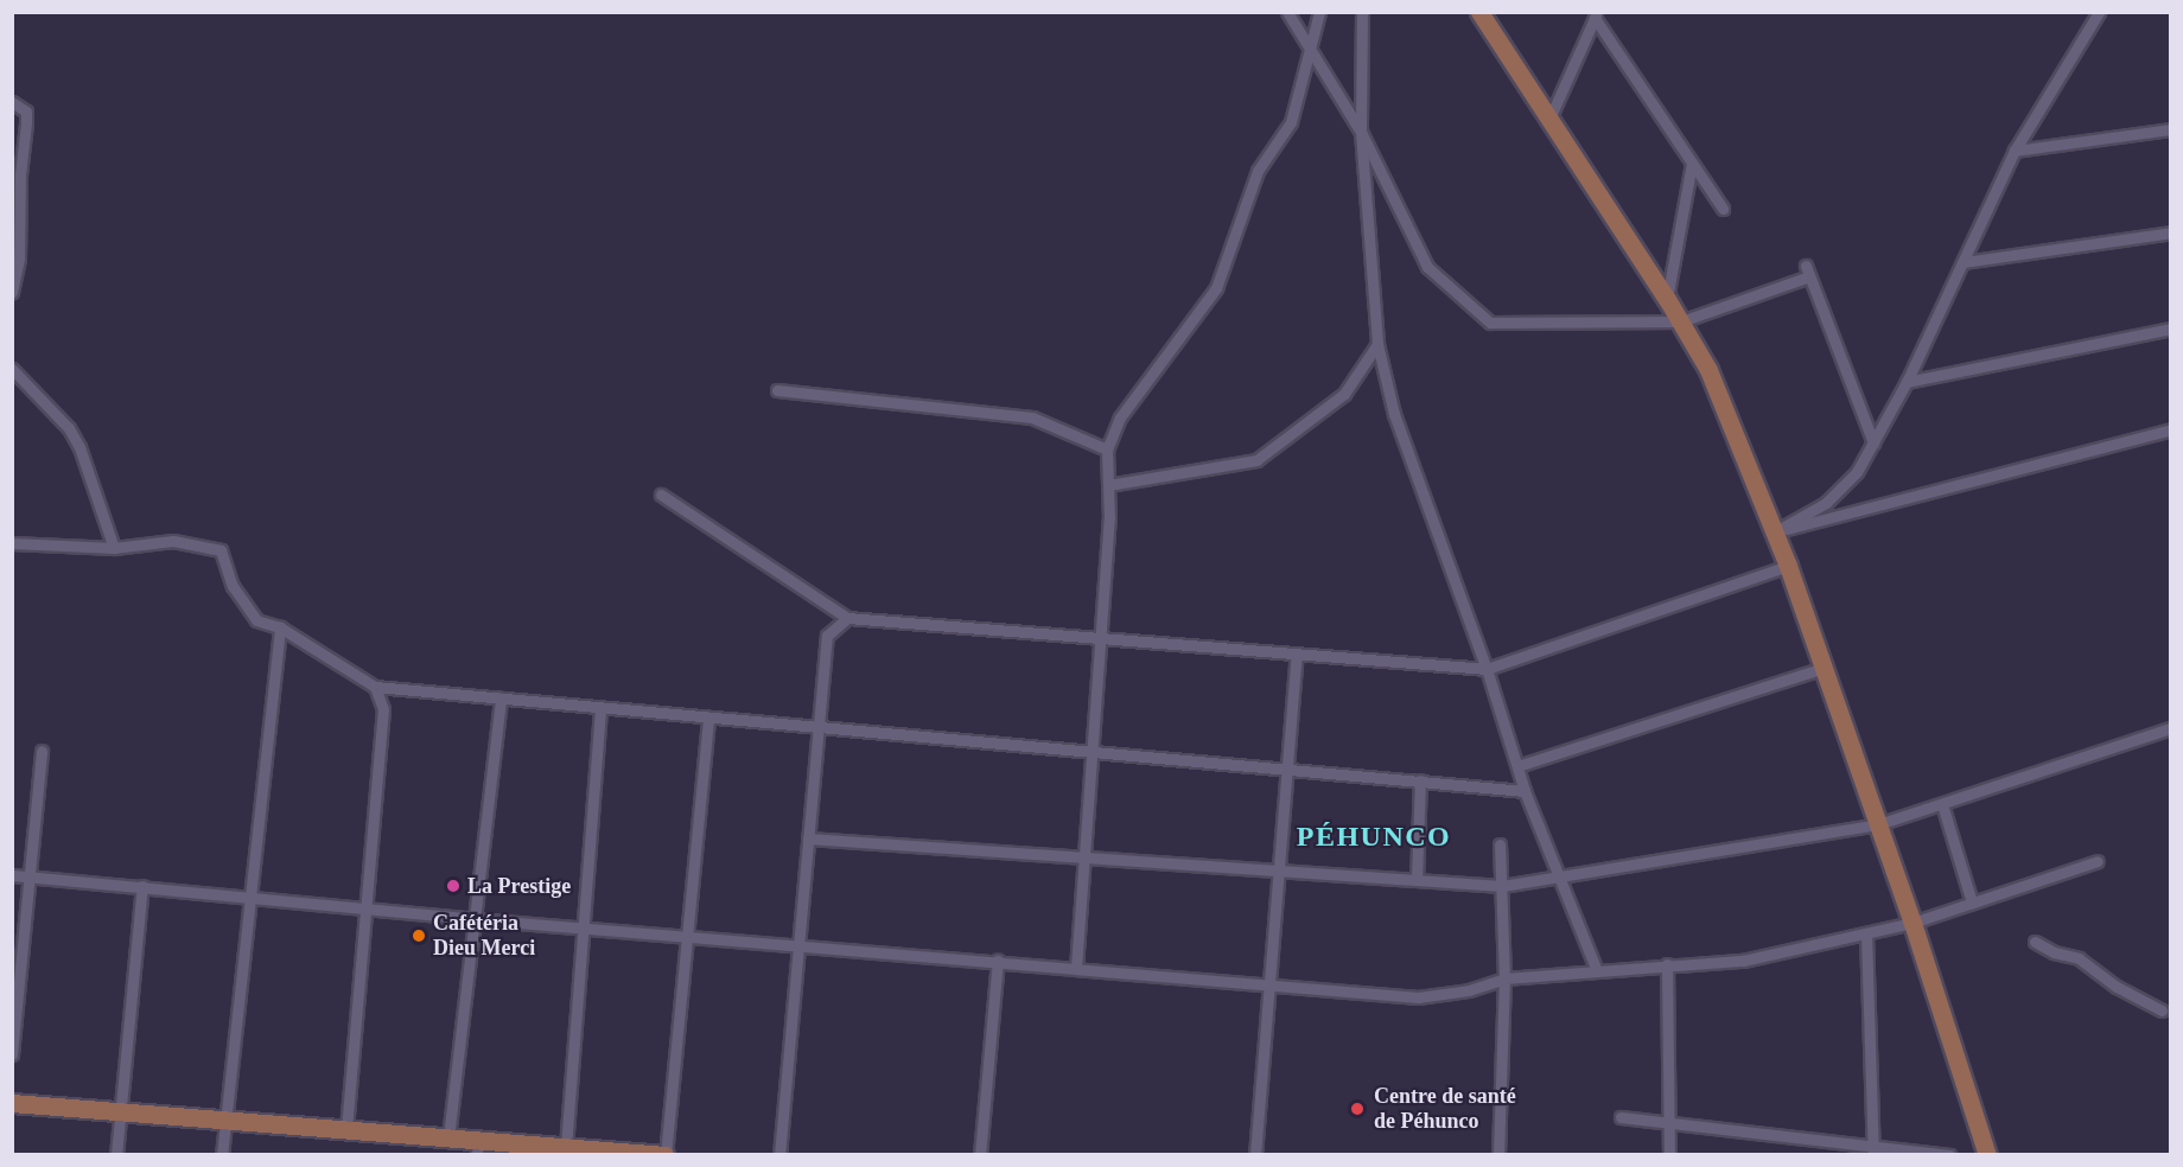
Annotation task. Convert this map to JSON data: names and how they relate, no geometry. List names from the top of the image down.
{
  "districts": ["PÉHUNCO"],
  "places": ["La Prestige", "Cafétéria Dieu Merci", "Centre de santé de Péhunco"]
}
